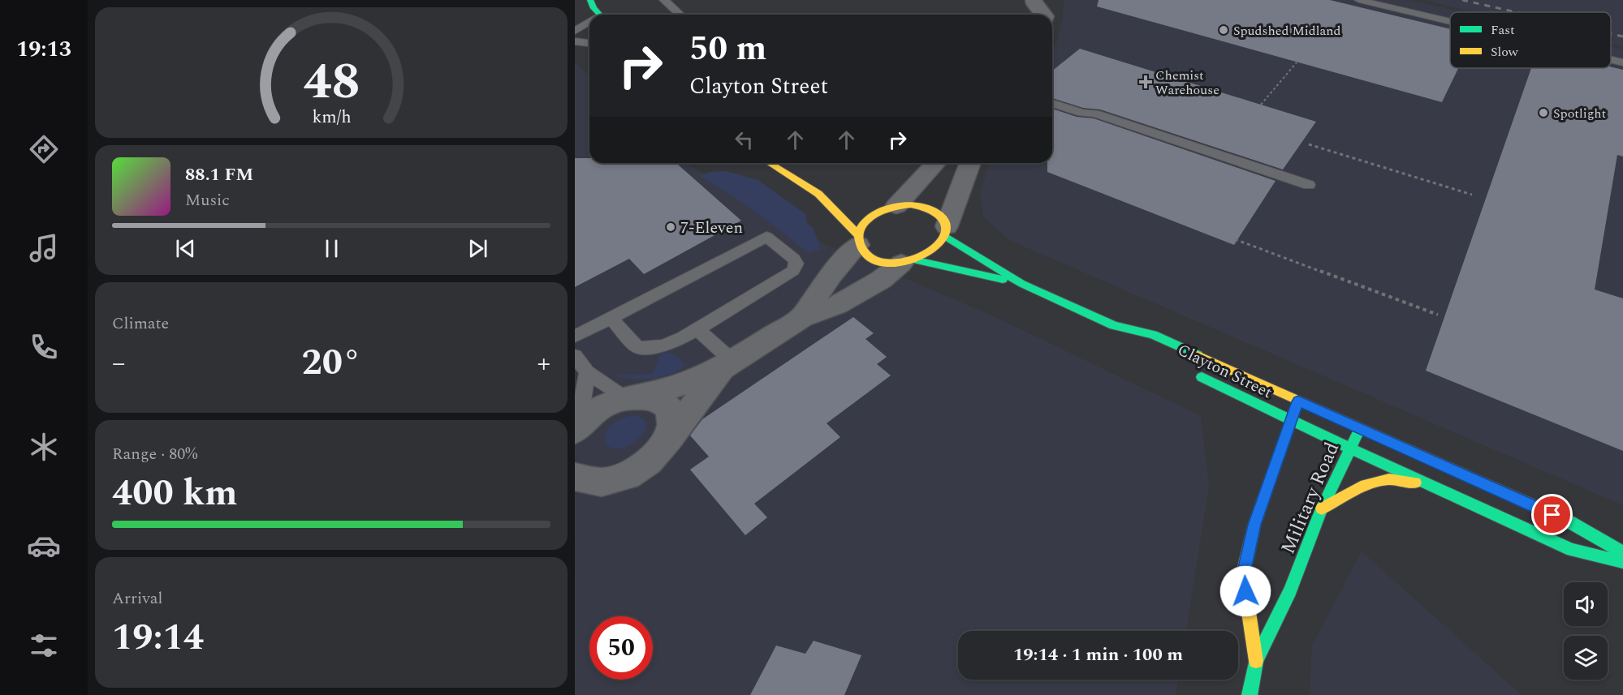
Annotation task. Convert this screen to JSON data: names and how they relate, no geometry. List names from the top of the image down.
{
  "streets": {
    "main road": ["Clayton Street", "Military Road"]
  },
  "crossings": [
    ["Clayton Street", "Military Road"]
  ],
  "places": {
    "other": ["Spudshed Midland", "Spotlight", "7-Eleven"],
    "health": ["Chemist Warehouse"]
  },
  "legend": ["Fast", "Slow"],
  "page": {
    "tabs": "19:13",
    "turn": ["50 m", "Clayton Street"],
    "song": ["88.1 FM", "Music"],
    "tile": [
      "Climate",
      ["Range · 80%", "400 km"],
      ["Arrival", "19:14"]
    ],
    "heat": ["−", "20°", "+"],
    "limit": "50",
    "trip": "19:14 · 1 min · 100 m",
    "gauge": ["48", "km/h"]
  }
}
